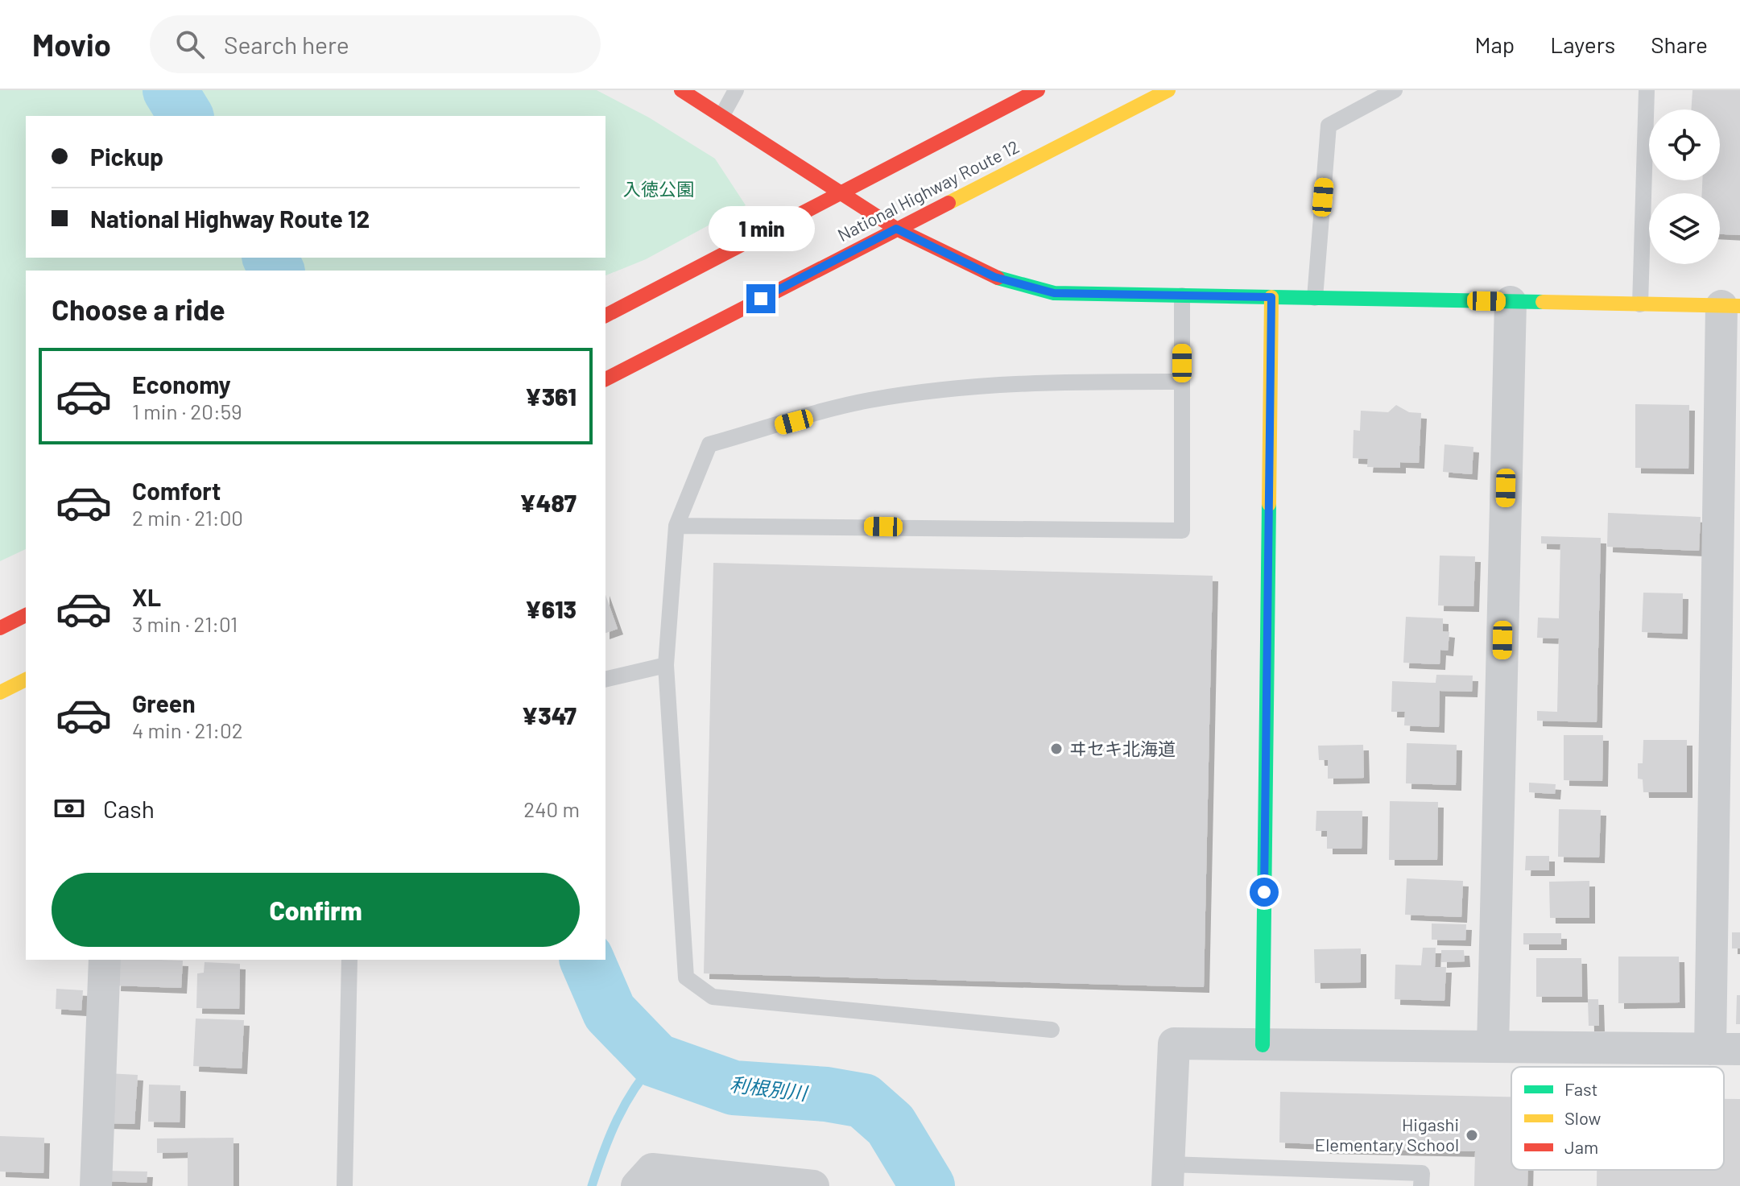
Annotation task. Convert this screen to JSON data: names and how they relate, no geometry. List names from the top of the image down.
{
  "streets": {
    "main road": ["National Highway Route 12"]
  },
  "water": ["利根別川"],
  "parks": ["入徳公園"],
  "places": ["ヰセキ北海道", "Higashi Elementary School"],
  "legend": ["Fast", "Slow", "Jam"],
  "page": {
    "header": "Movio",
    "search": "Search here",
    "nav": ["Map", "Layers", "Share"],
    "banner": ["Pickup", "National Highway Route 12"],
    "bubble": "1 min",
    "heading": "Choose a ride",
    "list": [
      {
        "name": "Economy",
        "note": "1 min · 20:59",
        "value": "¥361"
      },
      {
        "name": "Comfort",
        "note": "2 min · 21:00",
        "value": "¥487"
      },
      {
        "name": "XL",
        "note": "3 min · 21:01",
        "value": "¥613"
      },
      {
        "name": "Green",
        "note": "4 min · 21:02",
        "value": "¥347"
      }
    ],
    "pay": ["Cash", "240 m"],
    "buttons": "Confirm"
  }
}
